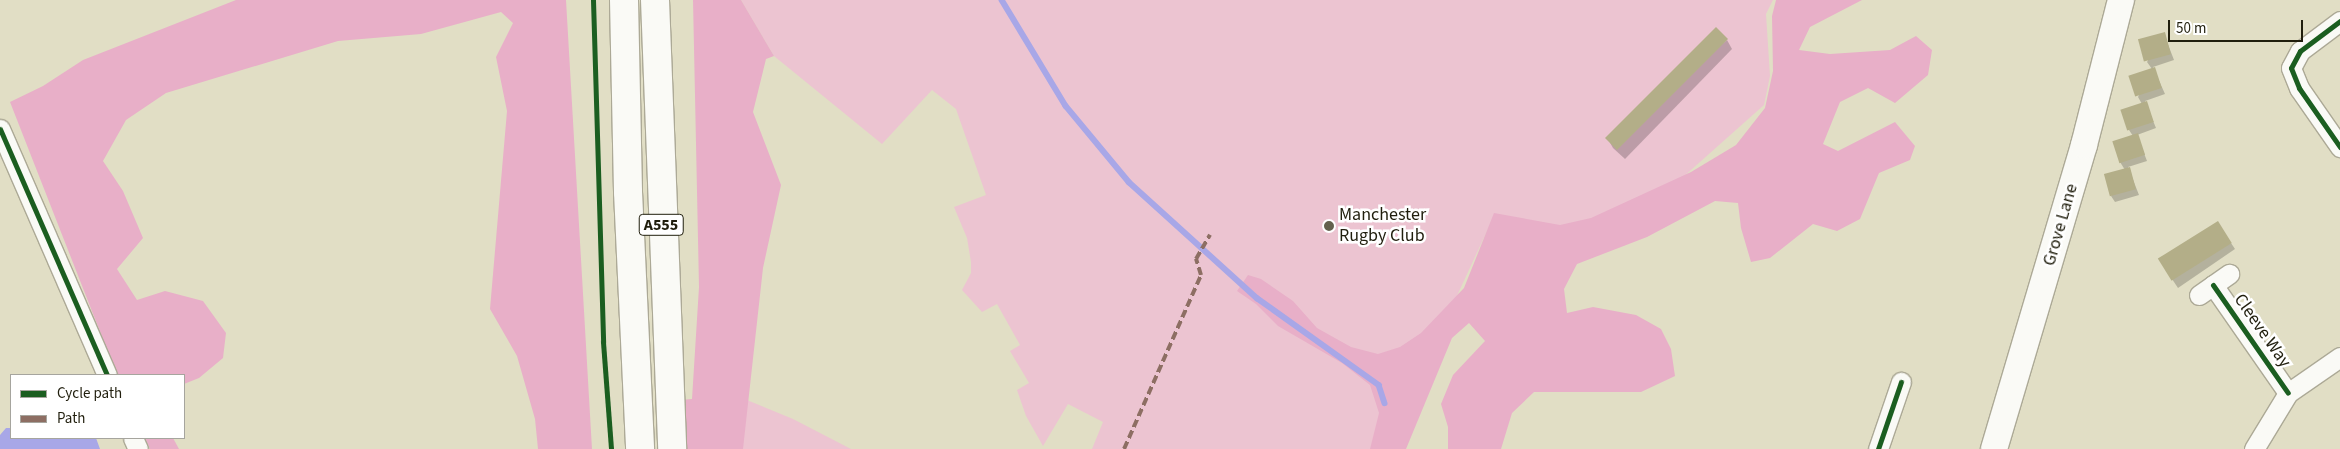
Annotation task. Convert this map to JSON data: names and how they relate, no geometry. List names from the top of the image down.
{
  "streets": {
    "highway": ["A555"],
    "main road": ["Grove Lane"],
    "street": ["Cleeve Way"]
  },
  "places": ["Manchester Rugby Club"],
  "legend": ["Cycle path", "Path"],
  "scale_bar": "50 m"
}
